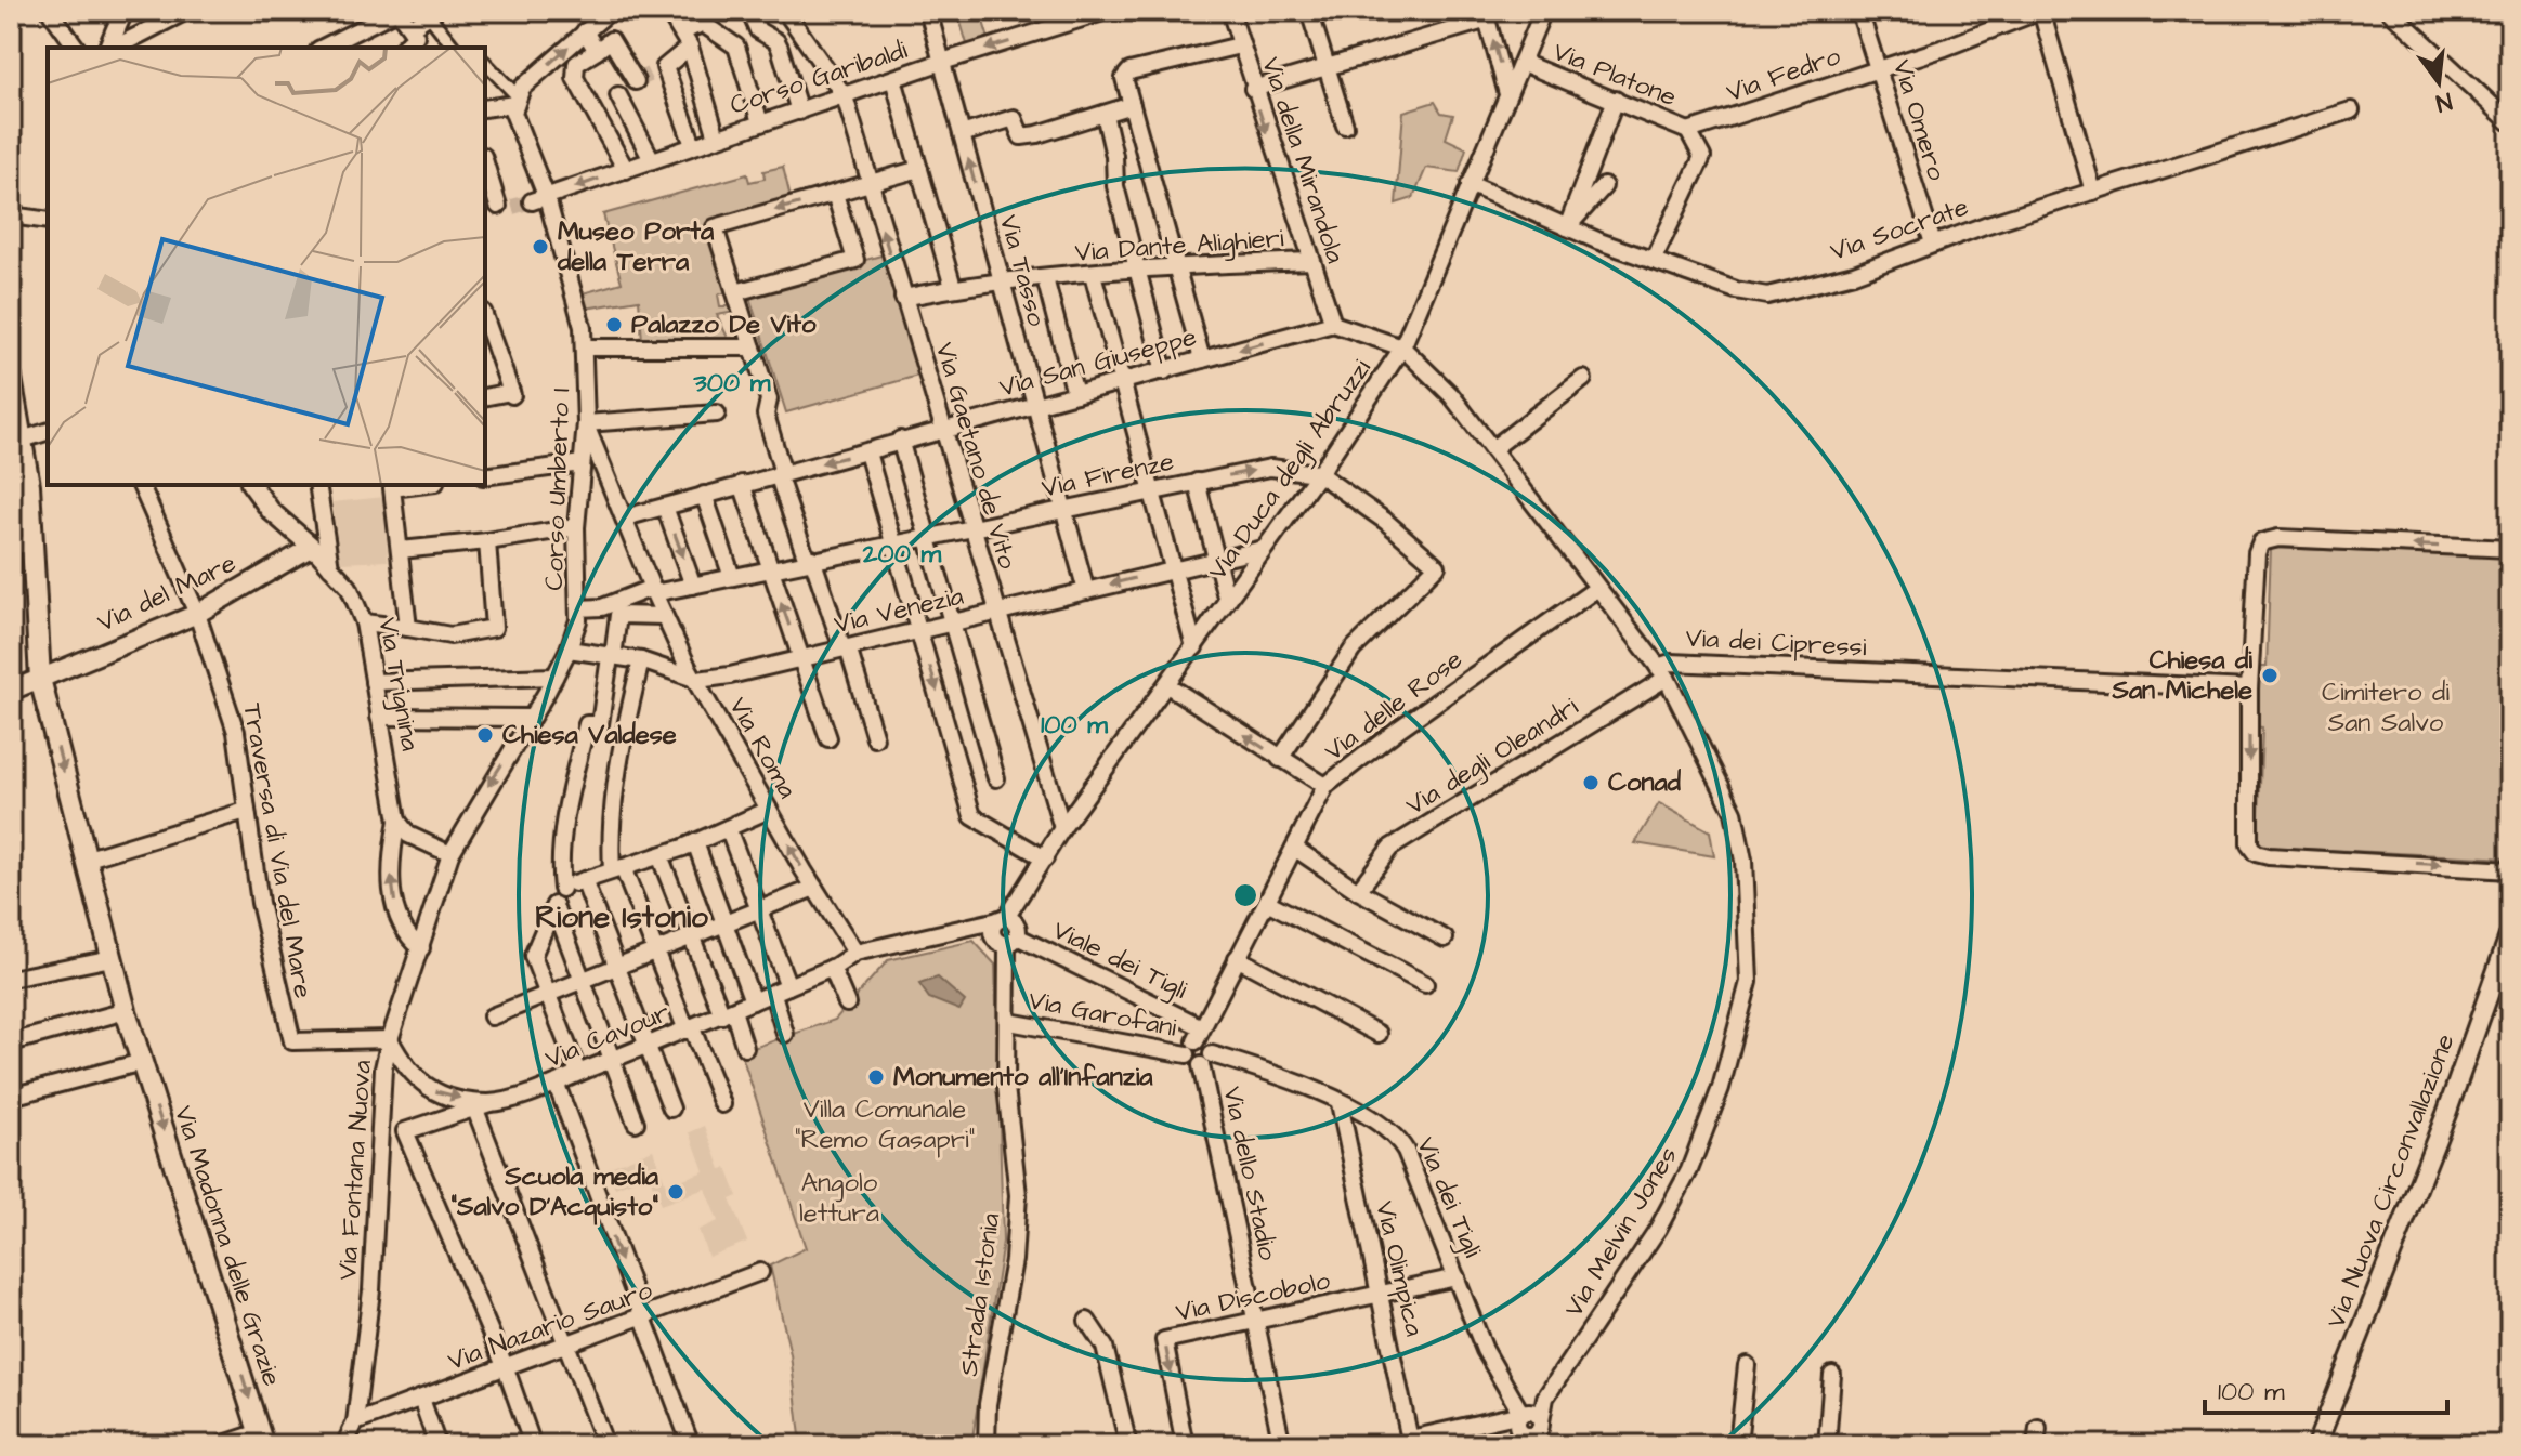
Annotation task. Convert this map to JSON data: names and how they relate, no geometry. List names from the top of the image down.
{
  "streets": {
    "main road": ["Via Madonna delle Grazie"],
    "street": [
      "Via Platone",
      "Via Fedro",
      "Corso Garibaldi",
      "Via Omero",
      "Via della Mirandola",
      "Via Socrate",
      "Via Dante Alighieri",
      "Via Tasso",
      "Via San Giuseppe",
      "Via Gaetano de Vito",
      "Via Duca degli Abruzzi",
      "Via Firenze",
      "Corso Umberto I",
      "Via del Mare",
      "Via Venezia",
      "Via dei Cipressi",
      "Via Trignina",
      "Via delle Rose",
      "Via Roma",
      "Via degli Oleandri",
      "Traversa di Via del Mare",
      "Viale dei Tigli",
      "Via Garofani",
      "Via Cavour",
      "Via Fontana Nuova",
      "Via dello Stadio",
      "Via Nuova Circonvallazione",
      "Via dei Tigli",
      "Via Melvin Jones",
      "Via Olimpica",
      "Strada Istonia",
      "Via Discobolo",
      "Via Nazario Sauro"
    ]
  },
  "crossings": [
    ["Via Platone", "Via Fedro"],
    ["Via Platone", "Via Duca degli Abruzzi"],
    ["Via Fedro", "Via Omero"],
    ["Corso Garibaldi", "Via Tasso"],
    ["Corso Garibaldi", "Via Gaetano de Vito"],
    ["Corso Garibaldi", "Corso Umberto I"],
    ["Via Omero", "Via Socrate"],
    ["Via della Mirandola", "Via Dante Alighieri"],
    ["Via della Mirandola", "Via San Giuseppe"],
    ["Via Socrate", "Via Duca degli Abruzzi"],
    ["Via Dante Alighieri", "Via Tasso"],
    ["Via Dante Alighieri", "Via Gaetano de Vito"],
    ["Via Tasso", "Via San Giuseppe"],
    ["Via Tasso", "Via Firenze"],
    ["Via Tasso", "Via Venezia"],
    ["Via San Giuseppe", "Via Gaetano de Vito"],
    ["Via San Giuseppe", "Via Roma"],
    ["Via Gaetano de Vito", "Via Duca degli Abruzzi"],
    ["Via Gaetano de Vito", "Via Firenze"],
    ["Via Gaetano de Vito", "Via Venezia"],
    ["Via Duca degli Abruzzi", "Via Firenze"],
    ["Via Duca degli Abruzzi", "Via Venezia"],
    ["Via Duca degli Abruzzi", "Via dei Cipressi"],
    ["Via Firenze", "Via Roma"],
    ["Corso Umberto I", "Via Roma"],
    ["Corso Umberto I", "Via Fontana Nuova"],
    ["Via del Mare", "Via Trignina"],
    ["Via del Mare", "Traversa di Via del Mare"],
    ["Via del Mare", "Via Madonna delle Grazie"],
    ["Via Venezia", "Via Roma"],
    ["Via dei Cipressi", "Via delle Rose"],
    ["Via dei Cipressi", "Via degli Oleandri"],
    ["Via dei Cipressi", "Via Melvin Jones"],
    ["Via Trignina", "Via Fontana Nuova"],
    ["Via delle Rose", "Viale dei Tigli"],
    ["Via delle Rose", "Via Garofani"],
    ["Via Roma", "Via Cavour"],
    ["Via degli Oleandri", "Via Melvin Jones"],
    ["Traversa di Via del Mare", "Via Cavour"],
    ["Traversa di Via del Mare", "Via Fontana Nuova"],
    ["Viale dei Tigli", "Via Garofani"],
    ["Viale dei Tigli", "Strada Istonia"],
    ["Via Garofani", "Strada Istonia"],
    ["Via Cavour", "Via Fontana Nuova"],
    ["Via Fontana Nuova", "Via Nazario Sauro"],
    ["Via dello Stadio", "Via dei Tigli"],
    ["Via dello Stadio", "Via Discobolo"],
    ["Via dei Tigli", "Via Olimpica"],
    ["Via dei Tigli", "Via Discobolo"],
    ["Via Olimpica", "Via Discobolo"]
  ],
  "one_way": ["Corso Garibaldi", "Via Madonna delle Grazie"],
  "districts": ["Rione Istonio"],
  "parks": ["Cimitero di San Salvo", "Villa Comunale \"Remo Gasapri\"", "Angolo lettura"],
  "places": [
    "Museo Porta della Terra",
    "Palazzo De Vito",
    "Chiesa di San Michele",
    "Chiesa Valdese",
    "Conad",
    "Monumento all'Infanzia",
    "Scuola media \"Salvo D'Acquisto\""
  ],
  "scale_bar": "100 m",
  "north": "bottom",
  "rings": ["300 m", "200 m", "100 m"]
}
